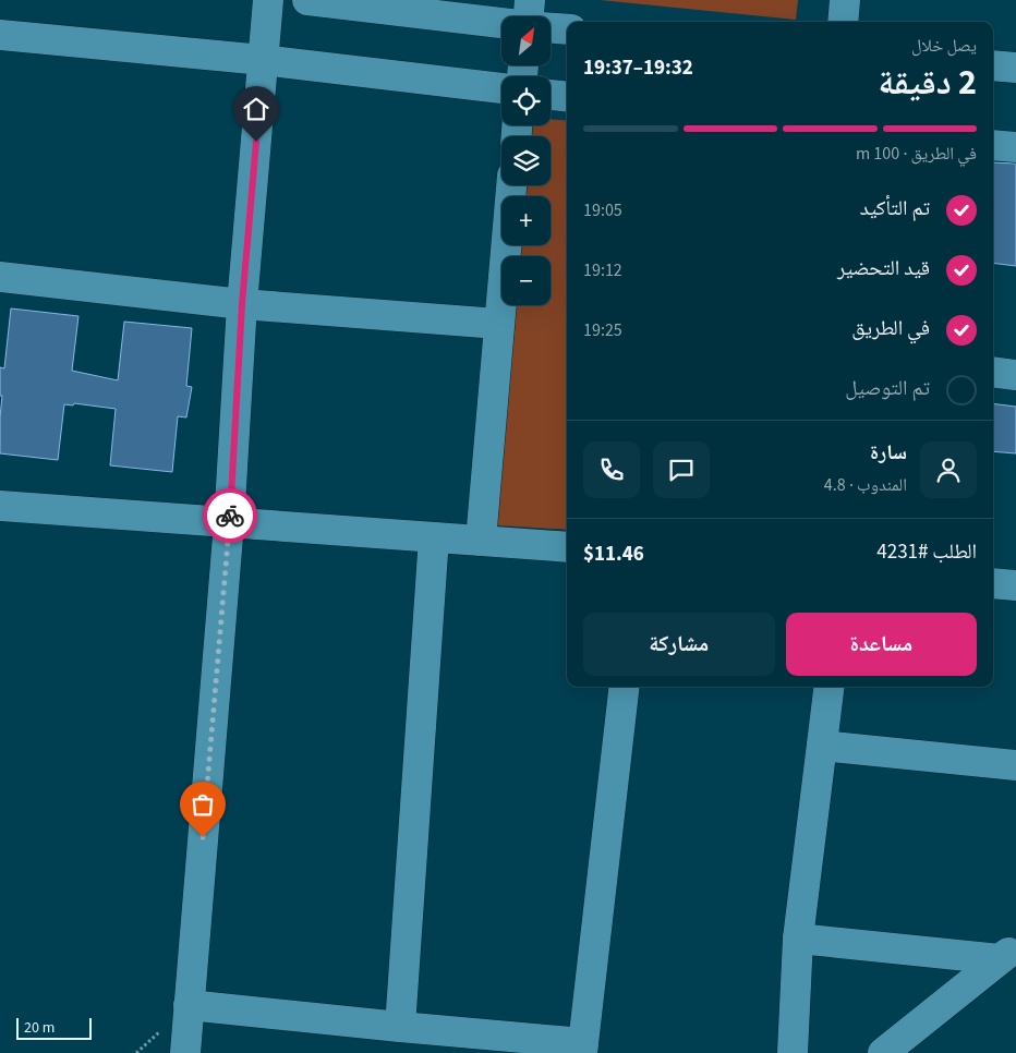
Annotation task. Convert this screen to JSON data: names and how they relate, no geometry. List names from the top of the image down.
{
  "scale_bar": "20 m",
  "north": "top right",
  "page": {
    "map_buttons": ["+", "−"],
    "heading": ["2 دقيقة", "يصل خلال", "19:32–19:37"],
    "panel": [
      "سارة",
      "المندوب · 4.8",
      "الطلب #4231",
      "$11.46"
    ],
    "bar": "في الطريق · 100 m",
    "list": [
      ["تم التأكيد", "19:05"],
      ["قيد التحضير", "19:12"],
      ["في الطريق", "19:25"],
      "تم التوصيل"
    ],
    "buttons": ["مساعدة", "مشاركة"],
    "scale": "20 m"
  }
}
